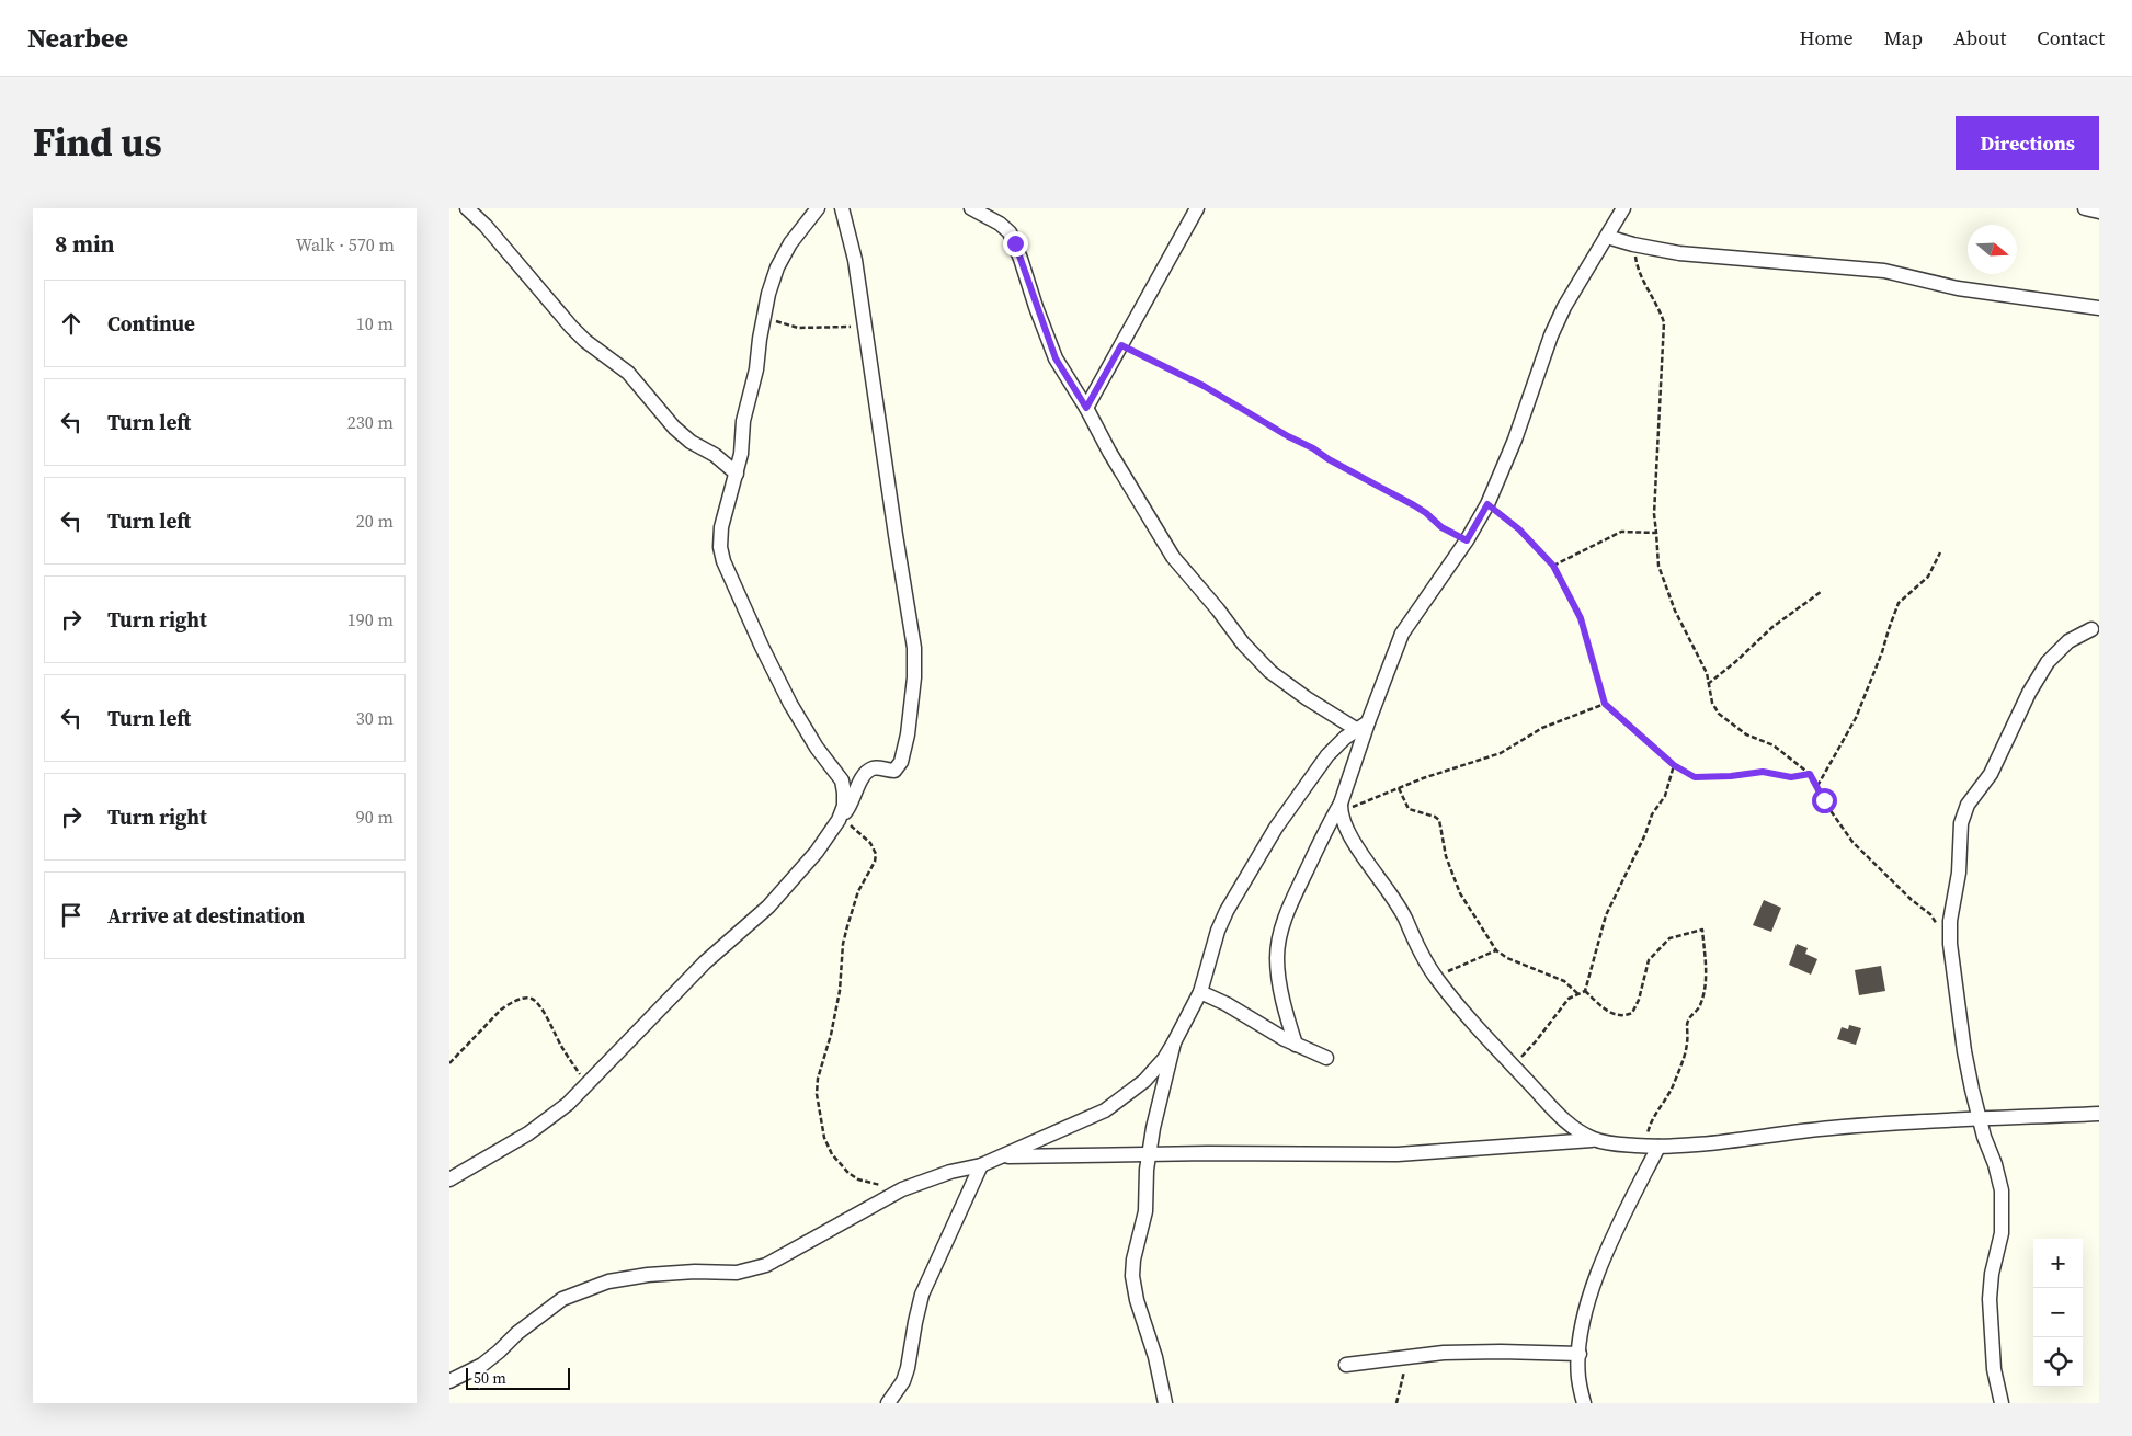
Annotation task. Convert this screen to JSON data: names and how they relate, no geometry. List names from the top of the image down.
{
  "scale_bar": "50 m",
  "north": "right",
  "page": {
    "header": "Nearbee",
    "nav": [
      "Home",
      "Map",
      "About",
      "Contact"
    ],
    "title": "Find us",
    "buttons": "Directions",
    "heading": ["8 min", "Walk · 570 m"],
    "list": [
      ["Continue", "10 m"],
      ["Turn left", "230 m"],
      ["Turn left", "20 m"],
      ["Turn right", "190 m"],
      ["Turn left", "30 m"],
      ["Turn right", "90 m"],
      "Arrive at destination"
    ],
    "map_buttons": ["+", "−"],
    "scale": "50 m"
  }
}
